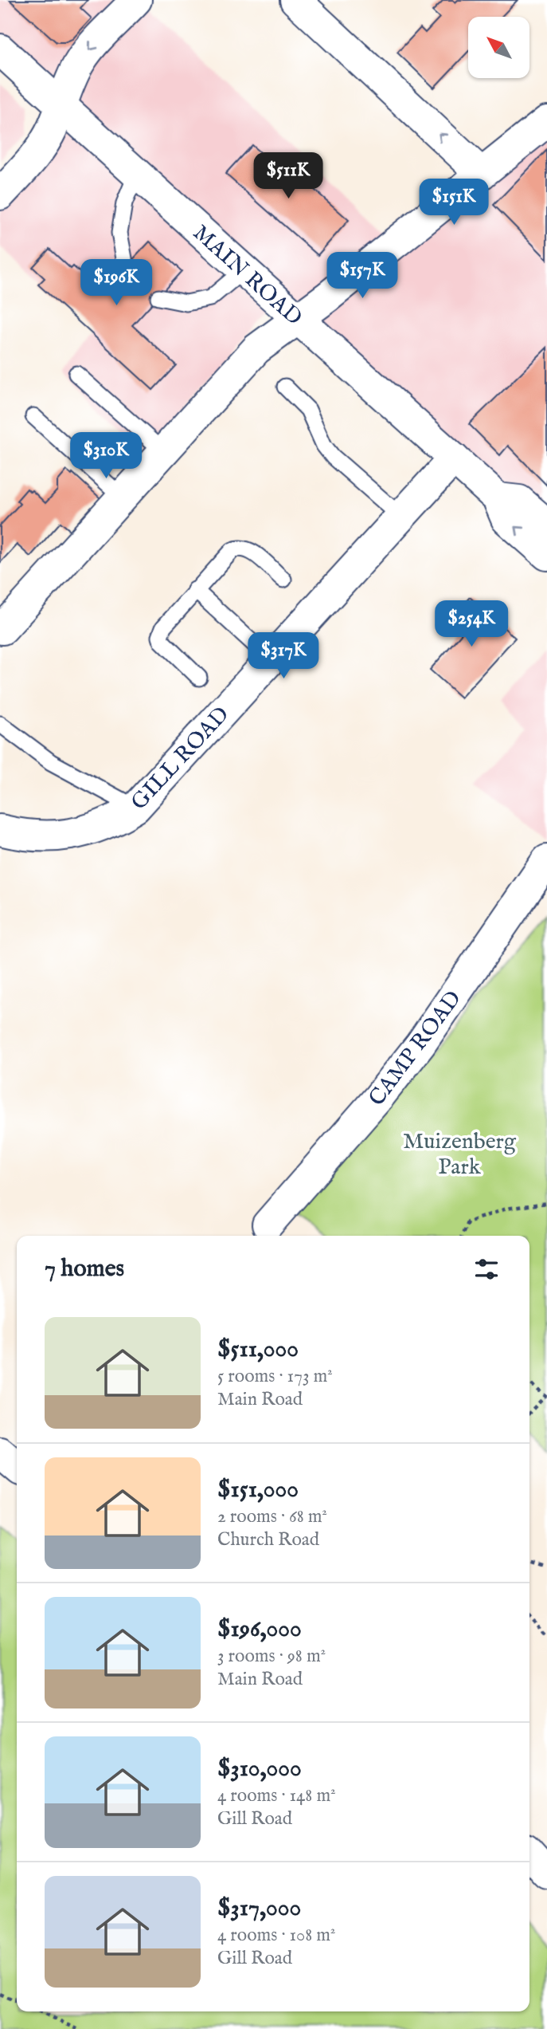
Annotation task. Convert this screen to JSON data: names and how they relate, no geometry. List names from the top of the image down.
{
  "streets": {
    "street": ["MAIN ROAD", "GILL ROAD", "CAMP ROAD"]
  },
  "crossings": [
    ["MAIN ROAD", "GILL ROAD"]
  ],
  "parks": ["Muizenberg Park"],
  "north": "top left",
  "page": {
    "price": [
      "$511K",
      "$151K",
      "$157K",
      "$196K",
      "$310K",
      "$254K",
      "$317K"
    ],
    "heading": "7 homes",
    "list": [
      {
        "name": "$511,000",
        "note": "5 rooms · 173 m² · Main Road"
      },
      {
        "name": "$151,000",
        "note": "2 rooms · 68 m² · Church Road"
      },
      {
        "name": "$196,000",
        "note": "3 rooms · 98 m² · Main Road"
      },
      {
        "name": "$310,000",
        "note": "4 rooms · 148 m² · Gill Road"
      },
      {
        "name": "$317,000",
        "note": "4 rooms · 108 m² · Gill Road"
      }
    ]
  }
}
